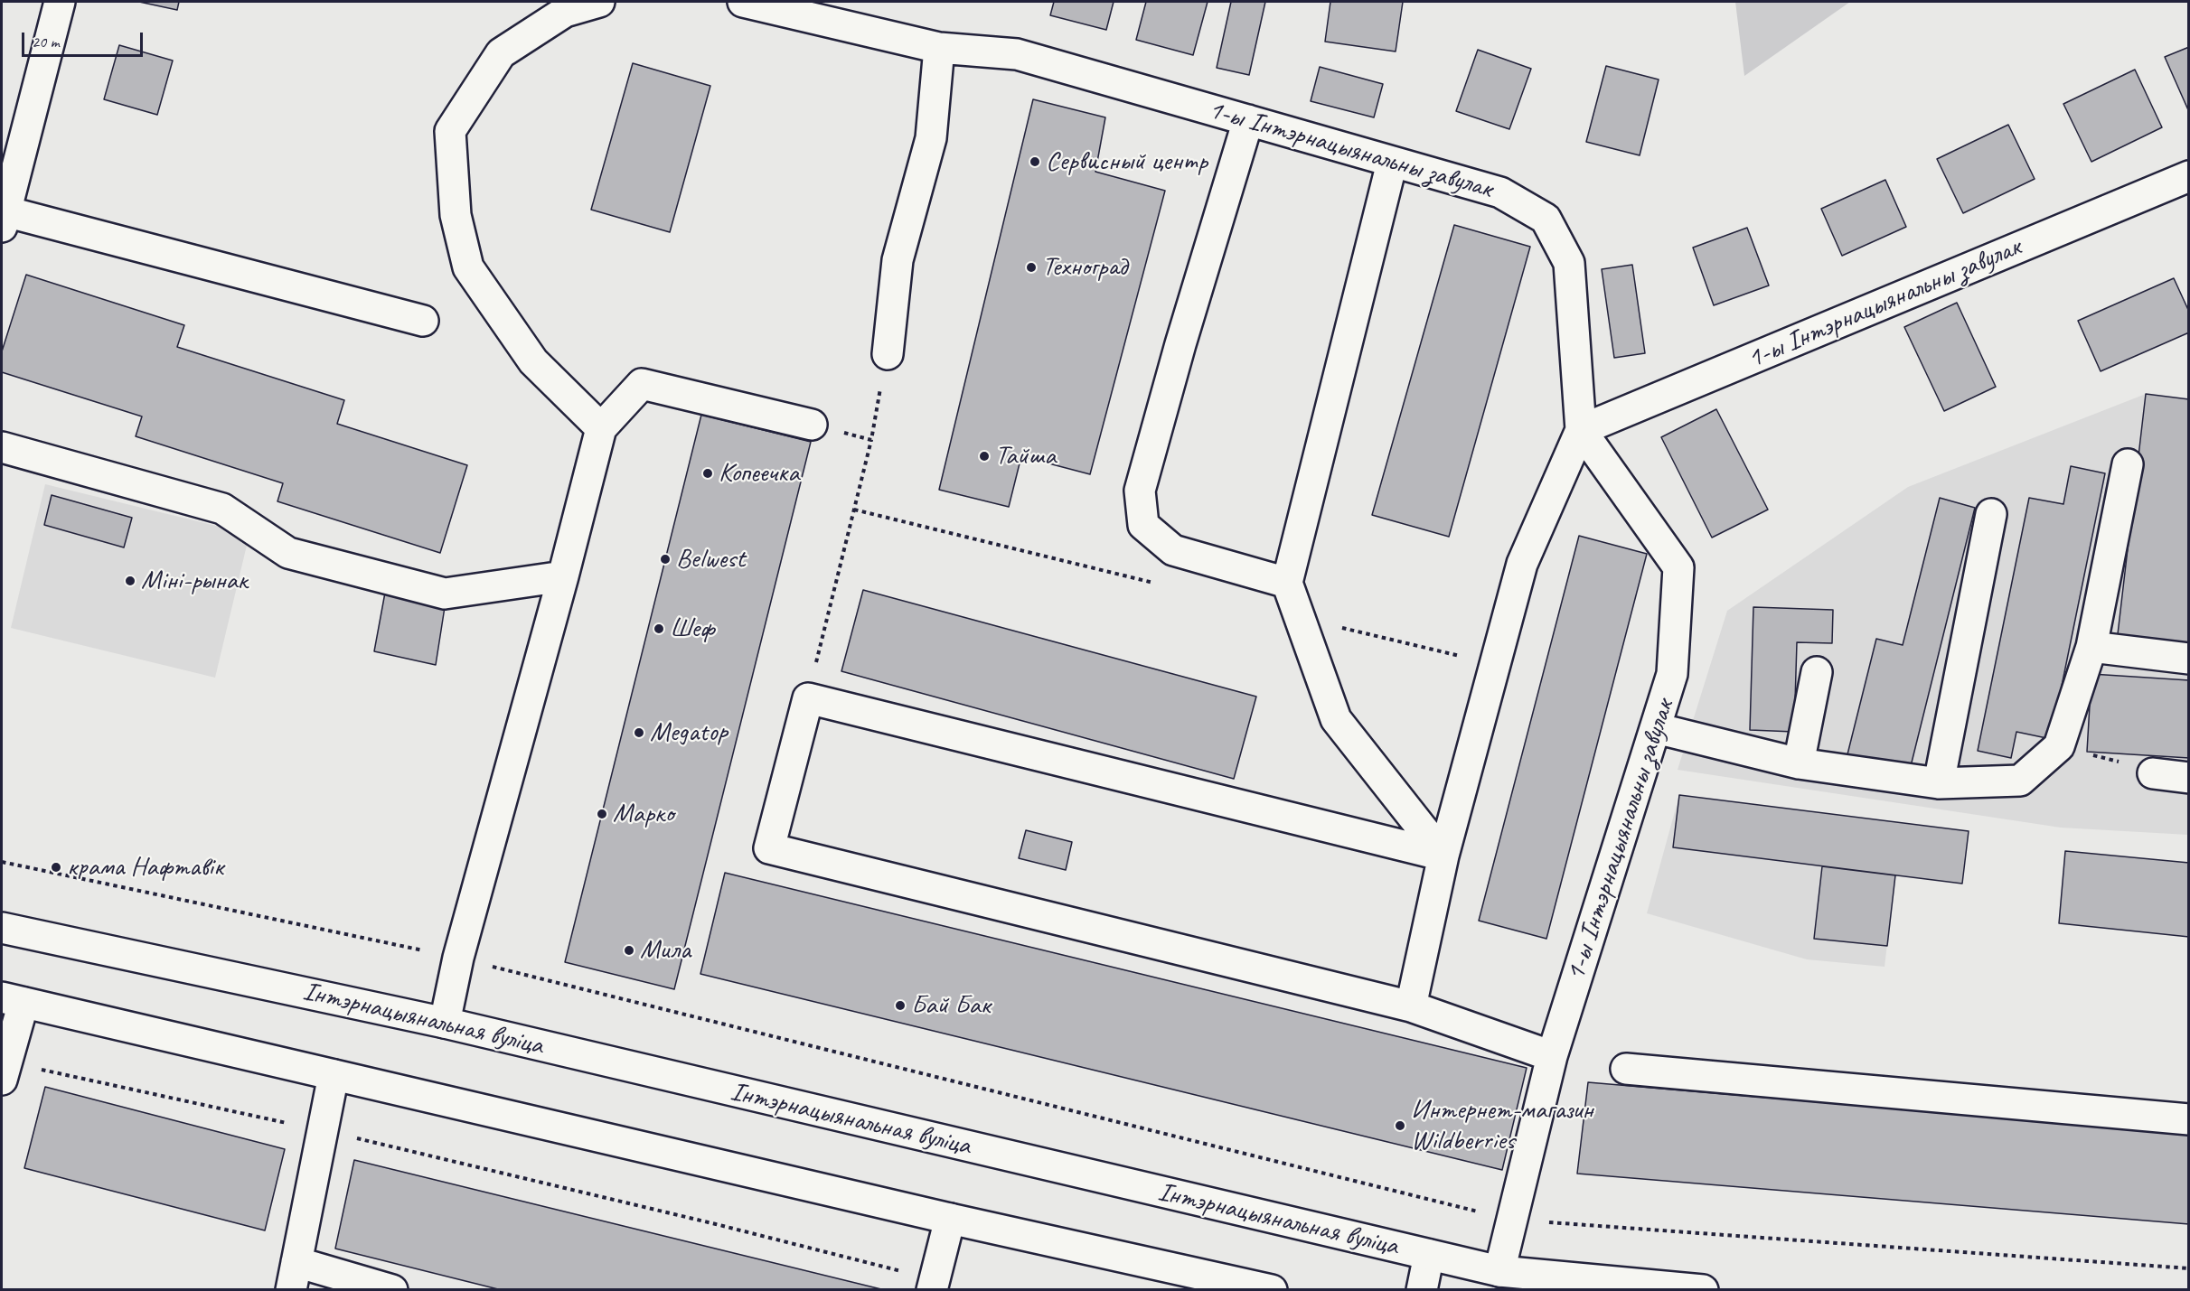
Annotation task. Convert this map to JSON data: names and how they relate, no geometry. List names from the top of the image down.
{
  "streets": {
    "main road": ["1-ы Інтэрнацыянальны завулак", "Інтэрнацыянальная вуліца"]
  },
  "crossings": [
    ["1-ы Інтэрнацыянальны завулак", "Інтэрнацыянальная вуліца"]
  ],
  "places": [
    "Сервисный центр",
    "Техноград",
    "Тайша",
    "Копеечка",
    "Belwest",
    "Міні-рынак",
    "Шеф",
    "Megatop",
    "Марко",
    "крама Нафтавік",
    "Мила",
    "Бай Бак",
    "Интернет-магазин Wildberries"
  ],
  "scale_bar": "20 m"
}
